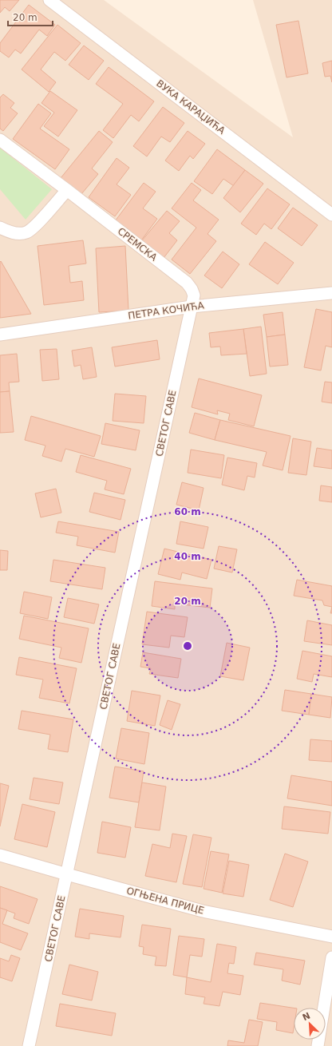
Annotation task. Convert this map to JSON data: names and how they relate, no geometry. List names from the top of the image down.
{
  "streets": {
    "street": [
      "ВУКА КАРАЏИЋА",
      "СРЕМСКА",
      "ПЕТРА КОЧИЋА",
      "СВЕТОГ САВЕ",
      "ОГЊЕНА ПРИЦЕ"
    ]
  },
  "crossings": [
    ["СРЕМСКА", "ПЕТРА КОЧИЋА"],
    ["СРЕМСКА", "СВЕТОГ САВЕ"],
    ["ПЕТРА КОЧИЋА", "СВЕТОГ САВЕ"],
    ["СВЕТОГ САВЕ", "ОГЊЕНА ПРИЦЕ"]
  ],
  "scale_bar": "20 m",
  "north": "top left",
  "rings": ["60 m", "40 m", "20 m"]
}
